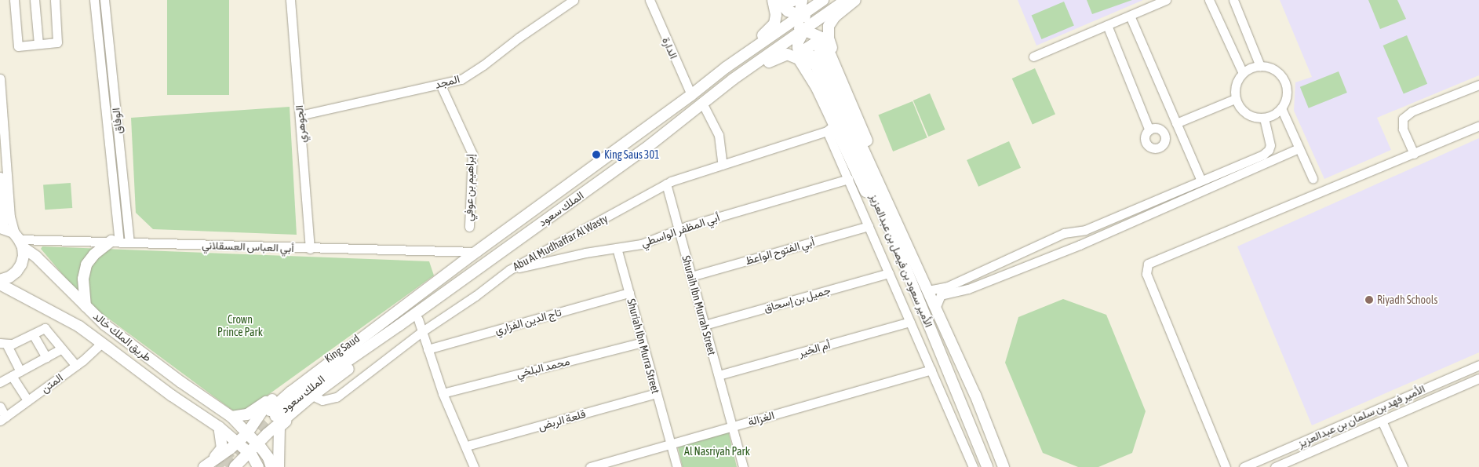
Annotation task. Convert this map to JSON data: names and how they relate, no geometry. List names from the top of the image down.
{
  "streets": {
    "main road": [
      "الملك سعود",
      "الأمير سعود بن فيصل بن عبدالعزيز",
      "طريق الملك خالد",
      "King Saud"
    ],
    "street": [
      "الدارة",
      "المجد",
      "الوفاق",
      "الجوهري",
      "إبراهيم بن عوفي",
      "أبي المظفر الواسطي",
      "Abu Al Mudhaffar Al Wasty",
      "أبي العباس العسقلاني",
      "أبي الفتوح الواعظ",
      "جميل بن إسحاق",
      "Shuraih Ibn Murrah Street",
      "تاج الدين الفزاري",
      "Shuriah Ibn Murra Street",
      "أم الخير",
      "محمد البلخي",
      "المتن",
      "الأمير فهد بن سلمان بن عبدالعزيز",
      "الغزالة",
      "قلعة الربض"
    ]
  },
  "crossings": [
    ["الدارة", "الملك سعود"],
    ["المجد", "الجوهري"],
    ["المجد", "إبراهيم بن عوفي"],
    ["الوفاق", "أبي العباس العسقلاني"],
    ["الجوهري", "أبي العباس العسقلاني"],
    ["الملك سعود", "أبي العباس العسقلاني"],
    ["الملك سعود", "King Saud"],
    ["أبي المظفر الواسطي", "Abu Al Mudhaffar Al Wasty"],
    ["أبي المظفر الواسطي", "Shuraih Ibn Murrah Street"],
    ["أبي المظفر الواسطي", "Shuriah Ibn Murra Street"],
    ["Abu Al Mudhaffar Al Wasty", "Shuraih Ibn Murrah Street"],
    ["Abu Al Mudhaffar Al Wasty", "King Saud"],
    ["أبي العباس العسقلاني", "طريق الملك خالد"],
    ["أبي الفتوح الواعظ", "Shuraih Ibn Murrah Street"],
    ["جميل بن إسحاق", "Shuraih Ibn Murrah Street"],
    ["Shuraih Ibn Murrah Street", "أم الخير"],
    ["Shuraih Ibn Murrah Street", "الغزالة"],
    ["تاج الدين الفزاري", "Shuriah Ibn Murra Street"],
    ["طريق الملك خالد", "المتن"],
    ["Shuriah Ibn Murra Street", "محمد البلخي"],
    ["Shuriah Ibn Murra Street", "الغزالة"],
    ["Shuriah Ibn Murra Street", "قلعة الربض"]
  ],
  "parks": ["Crown Prince Park", "Al Nasriyah Park"],
  "places": ["King Saus 301", "Riyadh Schools"]
}
